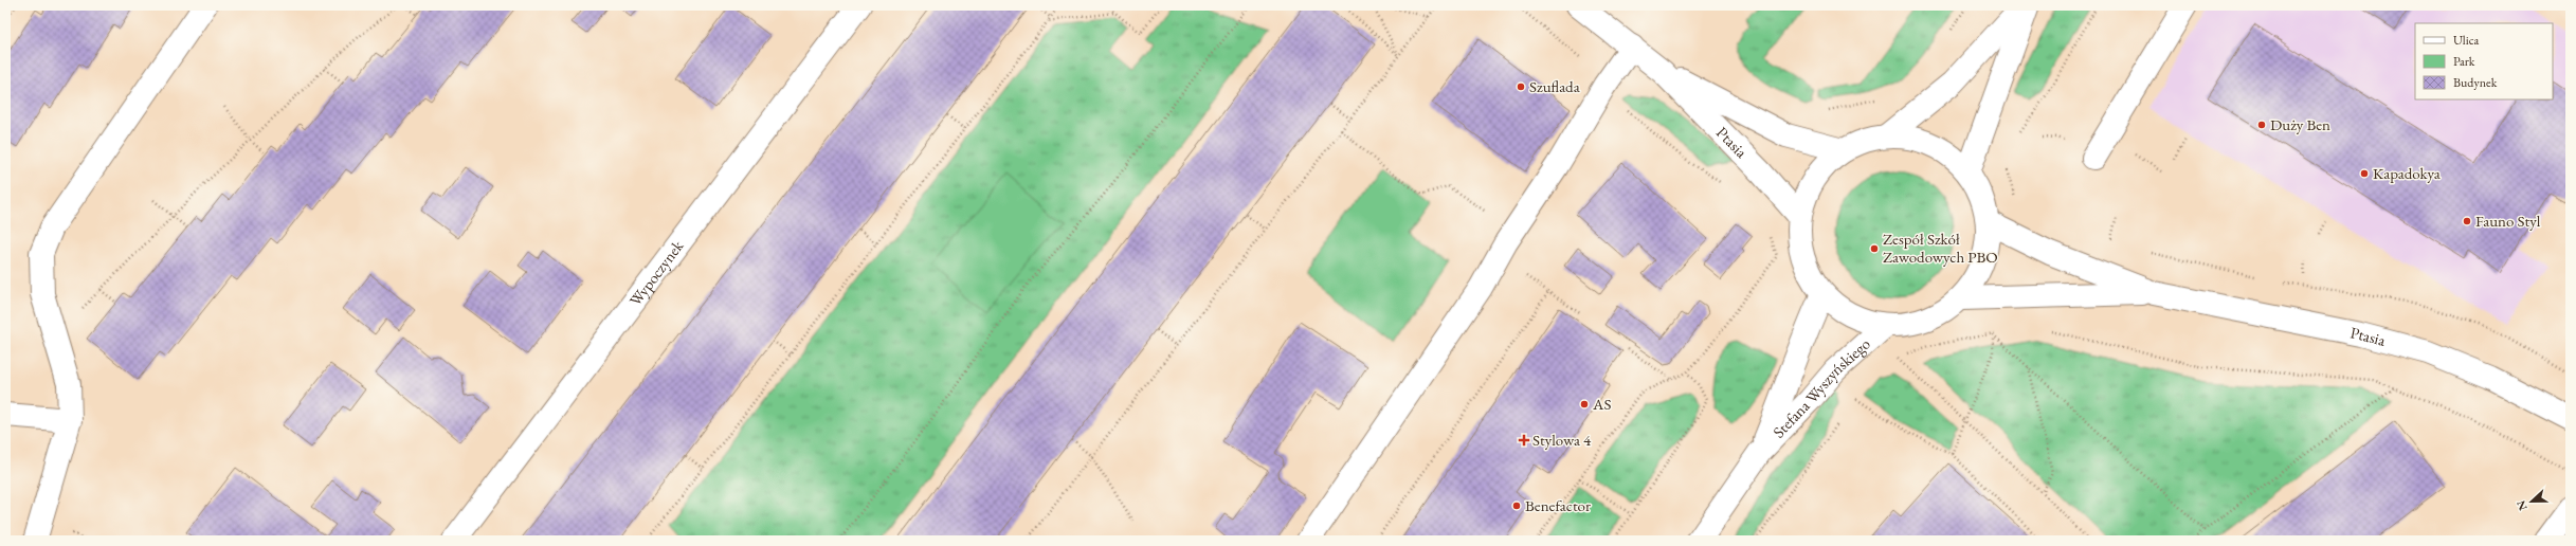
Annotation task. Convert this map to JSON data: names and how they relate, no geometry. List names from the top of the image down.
{
  "streets": {
    "street": ["Ptasia", "Wypoczynek", "Stefana Wyszyńskiego"]
  },
  "places": {
    "other": [
      "Szuflada",
      "Duży Ben",
      "Kapadokya",
      "Fauno Styl",
      "Zespół Szkół Zawodowych PBO",
      "AS",
      "Benefactor"
    ],
    "health": ["Stylowa 4"]
  },
  "legend": ["Ulica", "Park", "Budynek"],
  "north": "left"
}
